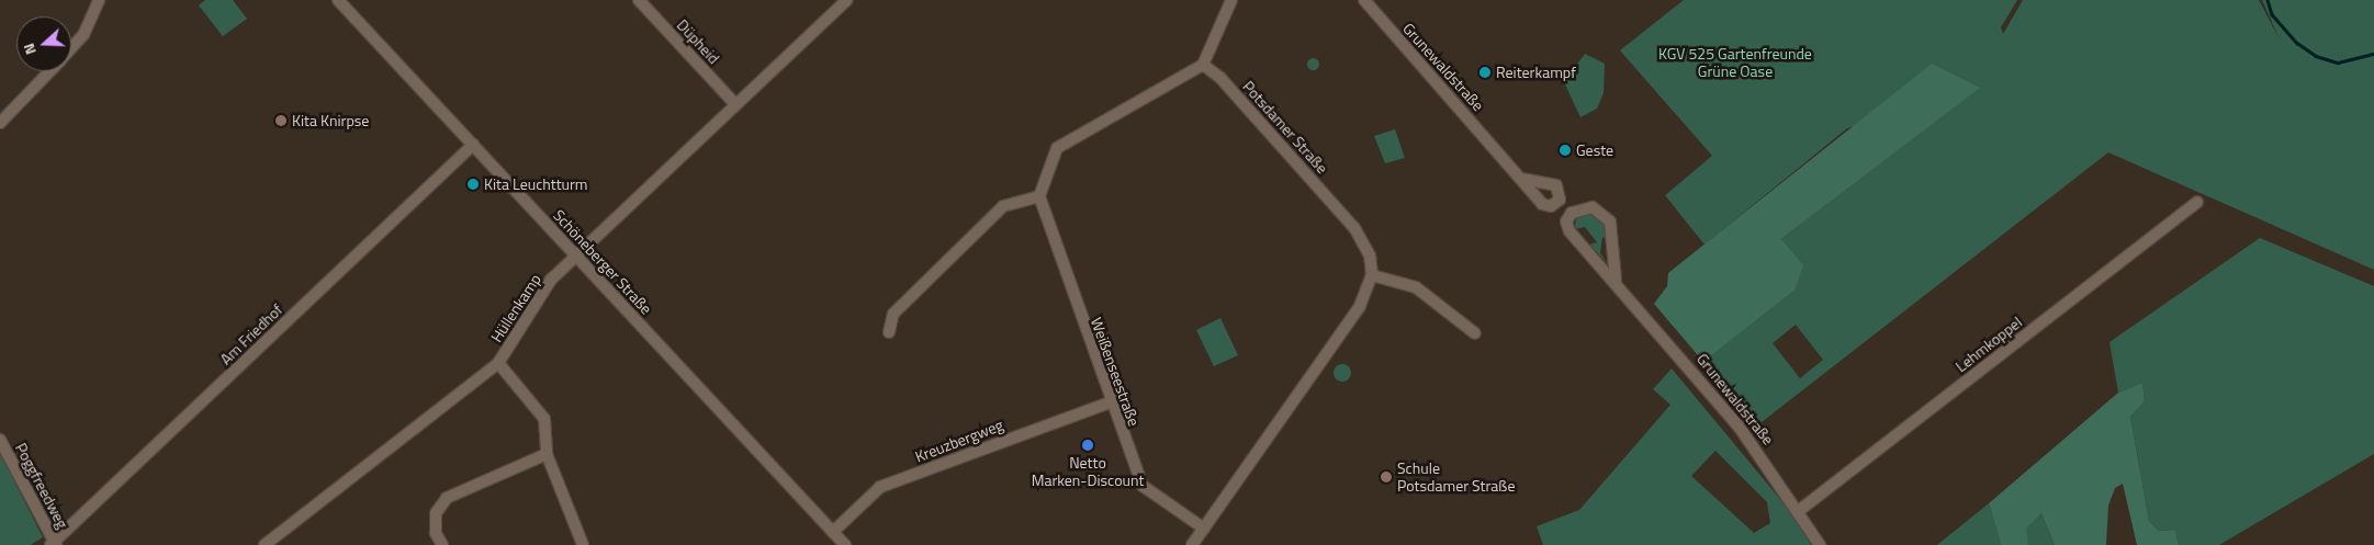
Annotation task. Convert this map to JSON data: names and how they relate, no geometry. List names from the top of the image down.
{
  "streets": {
    "street": [
      "Düpheid",
      "Grunewaldstraße",
      "Potsdamer Straße",
      "Schöneberger Straße",
      "Hüllenkamp",
      "Am Friedhof",
      "Lehmkoppel",
      "Weißenseestraße",
      "Kreuzbergweg",
      "Poggfreedweg"
    ]
  },
  "crossings": [
    ["Düpheid", "Hüllenkamp"],
    ["Grunewaldstraße", "Lehmkoppel"],
    ["Schöneberger Straße", "Hüllenkamp"],
    ["Schöneberger Straße", "Am Friedhof"],
    ["Schöneberger Straße", "Kreuzbergweg"],
    ["Am Friedhof", "Poggfreedweg"],
    ["Weißenseestraße", "Kreuzbergweg"]
  ],
  "parks": ["KGV 525 Gartenfreunde Grüne Oase"],
  "places": [
    "Reiterkampf",
    "Kita Knirpse",
    "Geste",
    "Kita Leuchtturm",
    "Netto Marken-Discount",
    "Schule Potsdamer Straße"
  ],
  "north": "left"
}
